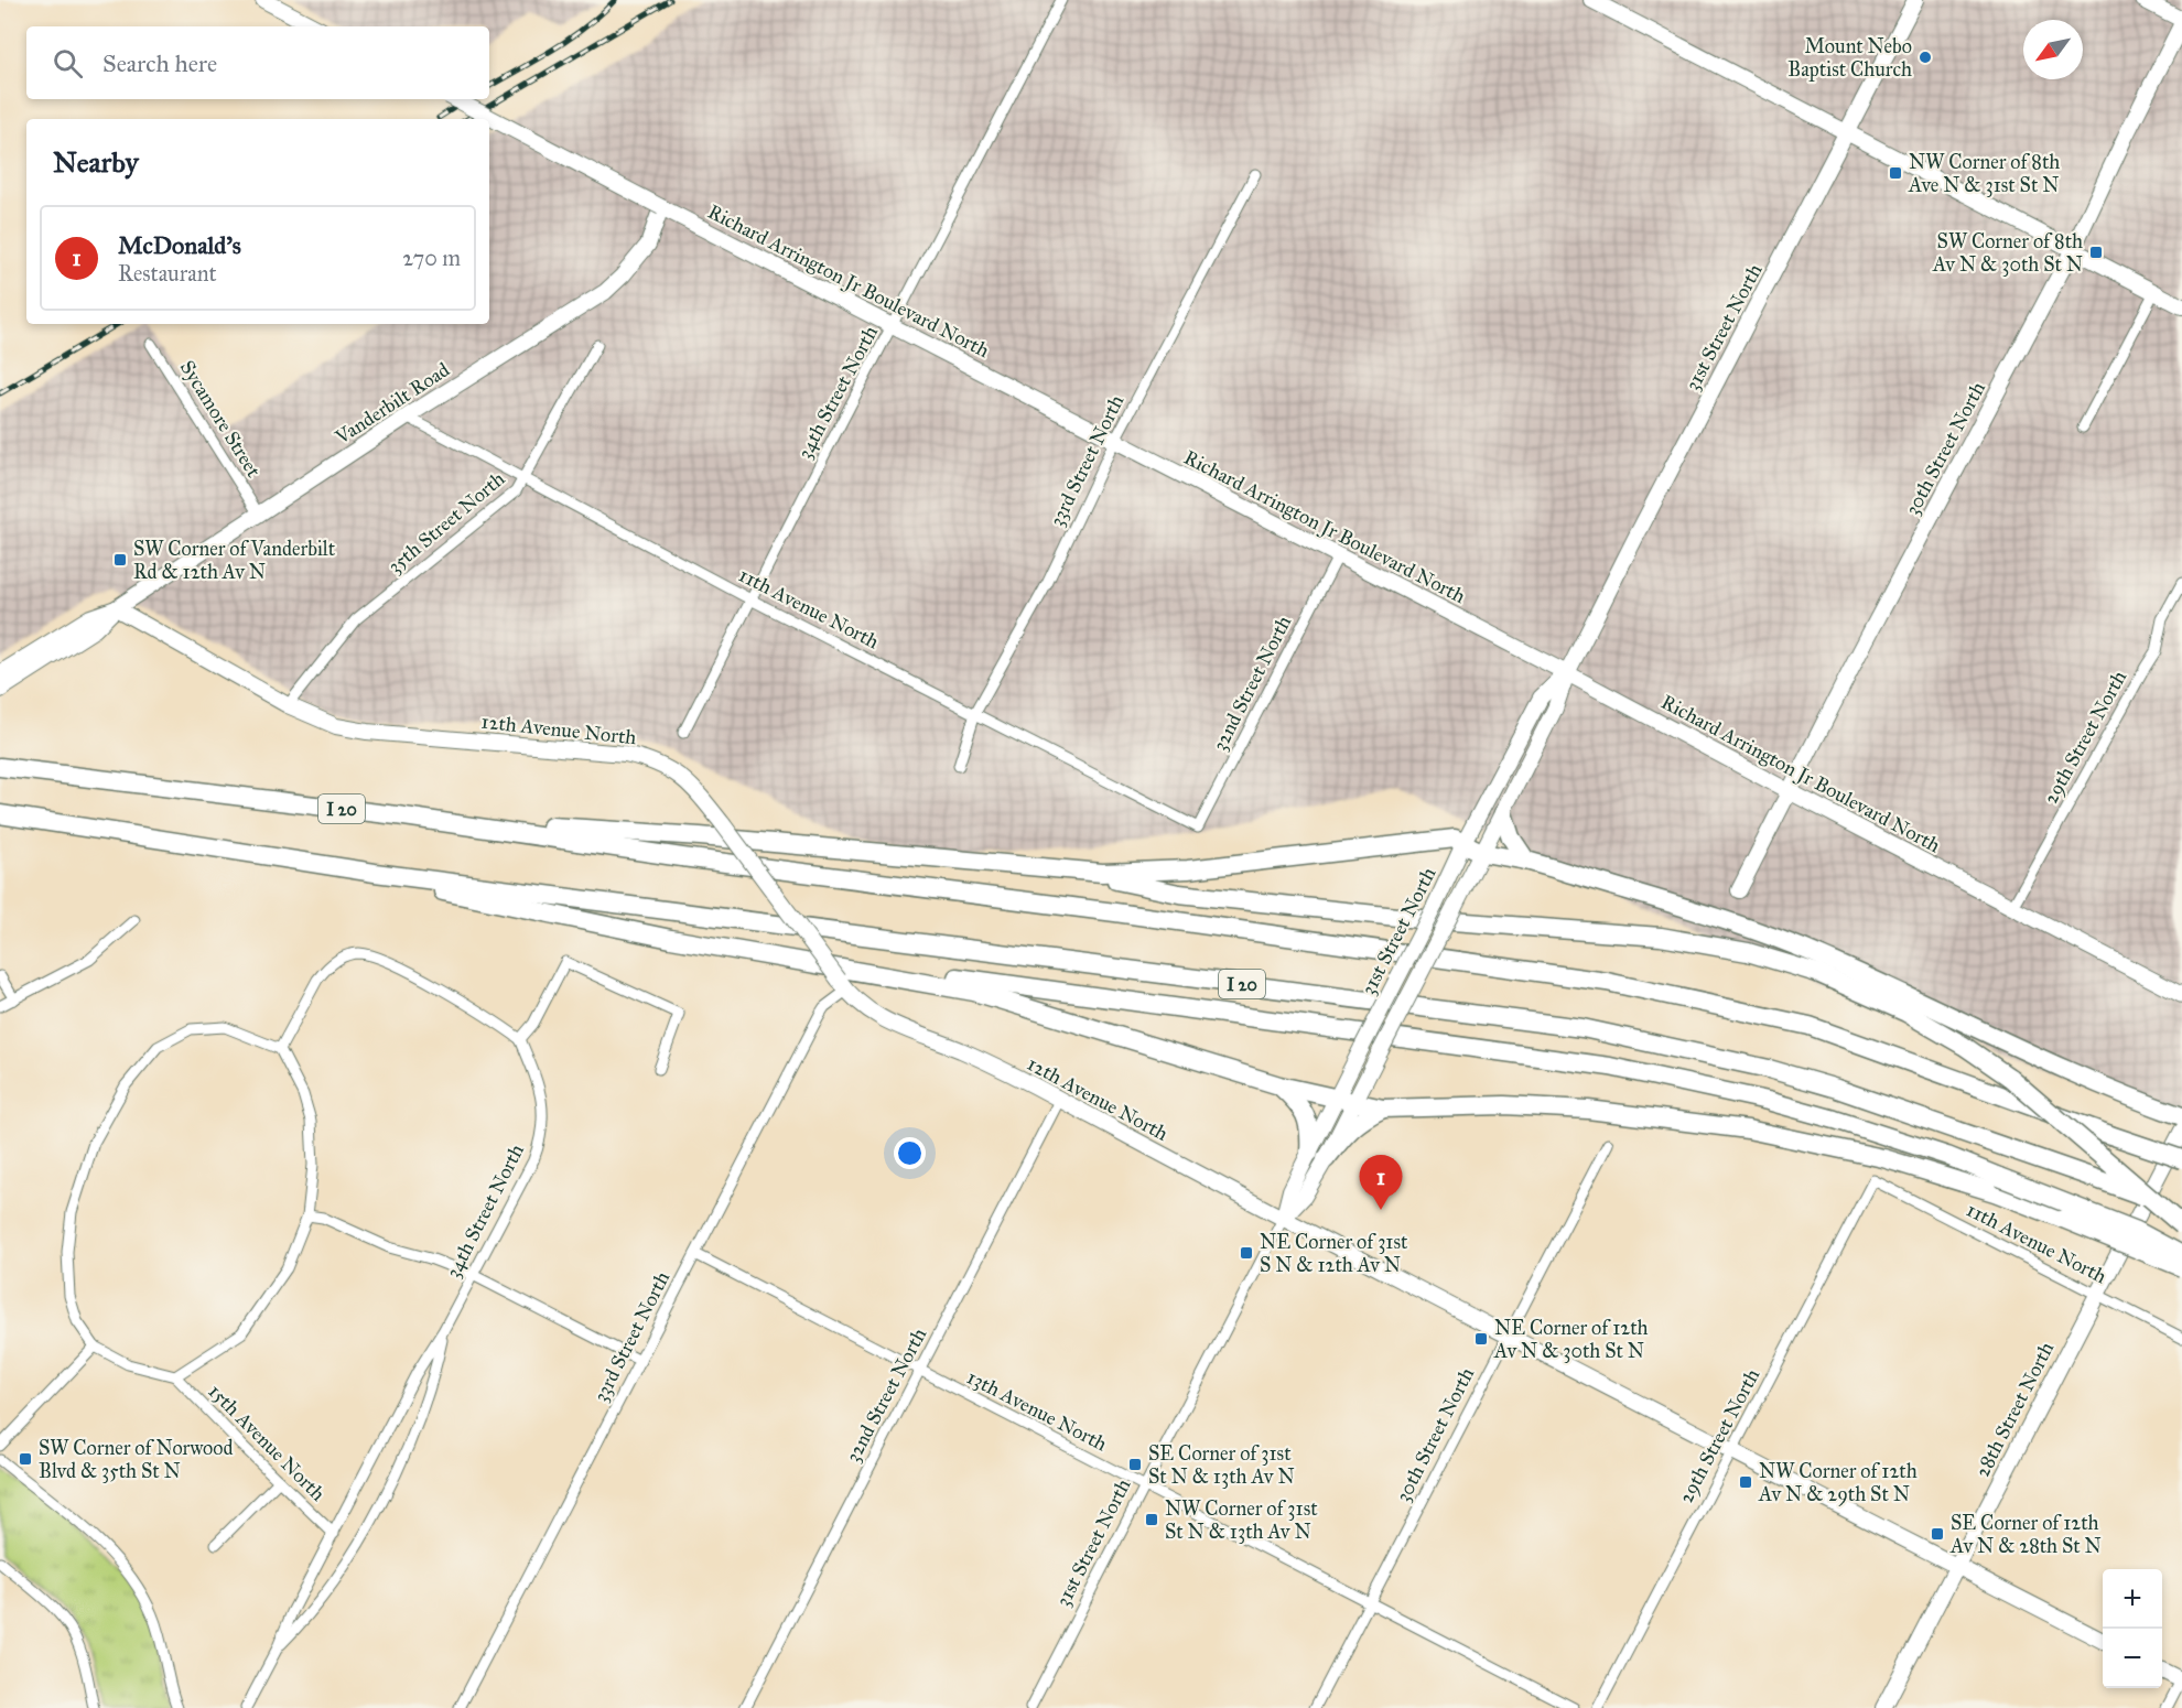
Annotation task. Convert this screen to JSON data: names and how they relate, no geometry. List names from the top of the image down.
{
  "streets": {
    "highway": ["I 20"],
    "street": [
      "Richard Arrington Jr Boulevard North",
      "31st Street North",
      "34th Street North",
      "Vanderbilt Road",
      "Sycamore Street",
      "30th Street North",
      "33rd Street North",
      "35th Street North",
      "11th Avenue North",
      "32nd Street North",
      "12th Avenue North",
      "29th Street North",
      "28th Street North",
      "13th Avenue North",
      "15th Avenue North"
    ]
  },
  "crossings": [
    ["Richard Arrington Jr Boulevard North", "31st Street North"],
    ["Richard Arrington Jr Boulevard North", "34th Street North"],
    ["Richard Arrington Jr Boulevard North", "Vanderbilt Road"],
    ["Richard Arrington Jr Boulevard North", "30th Street North"],
    ["Richard Arrington Jr Boulevard North", "33rd Street North"],
    ["Richard Arrington Jr Boulevard North", "32nd Street North"],
    ["Richard Arrington Jr Boulevard North", "29th Street North"],
    ["31st Street North", "12th Avenue North"],
    ["31st Street North", "13th Avenue North"],
    ["34th Street North", "11th Avenue North"],
    ["34th Street North", "15th Avenue North"],
    ["Vanderbilt Road", "Sycamore Street"],
    ["Vanderbilt Road", "11th Avenue North"],
    ["Vanderbilt Road", "12th Avenue North"],
    ["30th Street North", "12th Avenue North"],
    ["30th Street North", "13th Avenue North"],
    ["33rd Street North", "11th Avenue North"],
    ["33rd Street North", "12th Avenue North"],
    ["33rd Street North", "13th Avenue North"],
    ["35th Street North", "11th Avenue North"],
    ["35th Street North", "12th Avenue North"],
    ["11th Avenue North", "32nd Street North"],
    ["11th Avenue North", "29th Street North"],
    ["11th Avenue North", "28th Street North"],
    ["32nd Street North", "12th Avenue North"],
    ["32nd Street North", "13th Avenue North"],
    ["12th Avenue North", "29th Street North"],
    ["12th Avenue North", "28th Street North"]
  ],
  "places": {
    "other": ["Mount Nebo Baptist Church"],
    "transit": [
      "NW Corner of 8th Ave N & 31st St N",
      "SW Corner of 8th Av N & 30th St N",
      "SW Corner of Vanderbilt Rd & 12th Av N",
      "NE Corner of 31st S N & 12th Av N",
      "NE Corner of 12th Av N & 30th St N",
      "SW Corner of Norwood Blvd & 35th St N",
      "SE Corner of 31st St N & 13th Av N",
      "NW Corner of 12th Av N & 29th St N",
      "NW Corner of 31st St N & 13th Av N",
      "SE Corner of 12th Av N & 28th St N"
    ]
  },
  "north": "bottom left",
  "page": {
    "search": "Search here",
    "heading": "Nearby",
    "list": [
      {
        "mark": "1",
        "name": "McDonald's",
        "note": "Restaurant",
        "value": "270 m"
      }
    ],
    "pins": "1",
    "map_buttons": ["+", "−"]
  }
}
